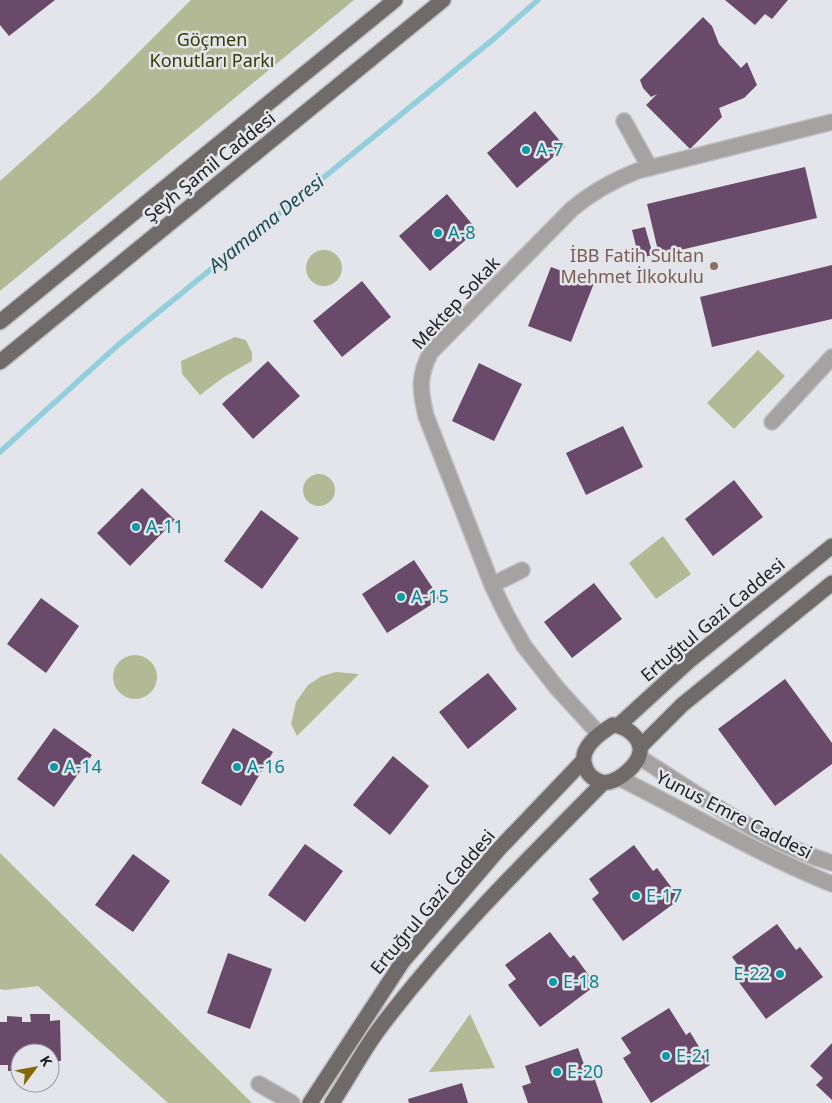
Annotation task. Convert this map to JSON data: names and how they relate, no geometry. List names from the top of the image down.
{
  "streets": {
    "main road": ["Şeyh Şamil Caddesi", "Ertuğtul Gazi Caddesi", "Ertuğrul Gazi Caddesi"],
    "street": ["Mektep Sokak", "Yunus Emre Caddesi"]
  },
  "crossings": [
    ["Mektep Sokak", "Ertuğtul Gazi Caddesi"],
    ["Mektep Sokak", "Yunus Emre Caddesi"],
    ["Mektep Sokak", "Ertuğrul Gazi Caddesi"],
    ["Ertuğtul Gazi Caddesi", "Yunus Emre Caddesi"],
    ["Ertuğtul Gazi Caddesi", "Ertuğrul Gazi Caddesi"],
    ["Yunus Emre Caddesi", "Ertuğrul Gazi Caddesi"]
  ],
  "water": ["Ayamama Deresi"],
  "parks": ["Göçmen Konutları Parkı"],
  "places": [
    "A-7",
    "A-8",
    "İBB Fatih Sultan Mehmet İlkokulu",
    "A-11",
    "A-15",
    "A-14",
    "A-16",
    "E-17",
    "E-22",
    "E-18",
    "E-21",
    "E-20"
  ],
  "north": "top right"
}
